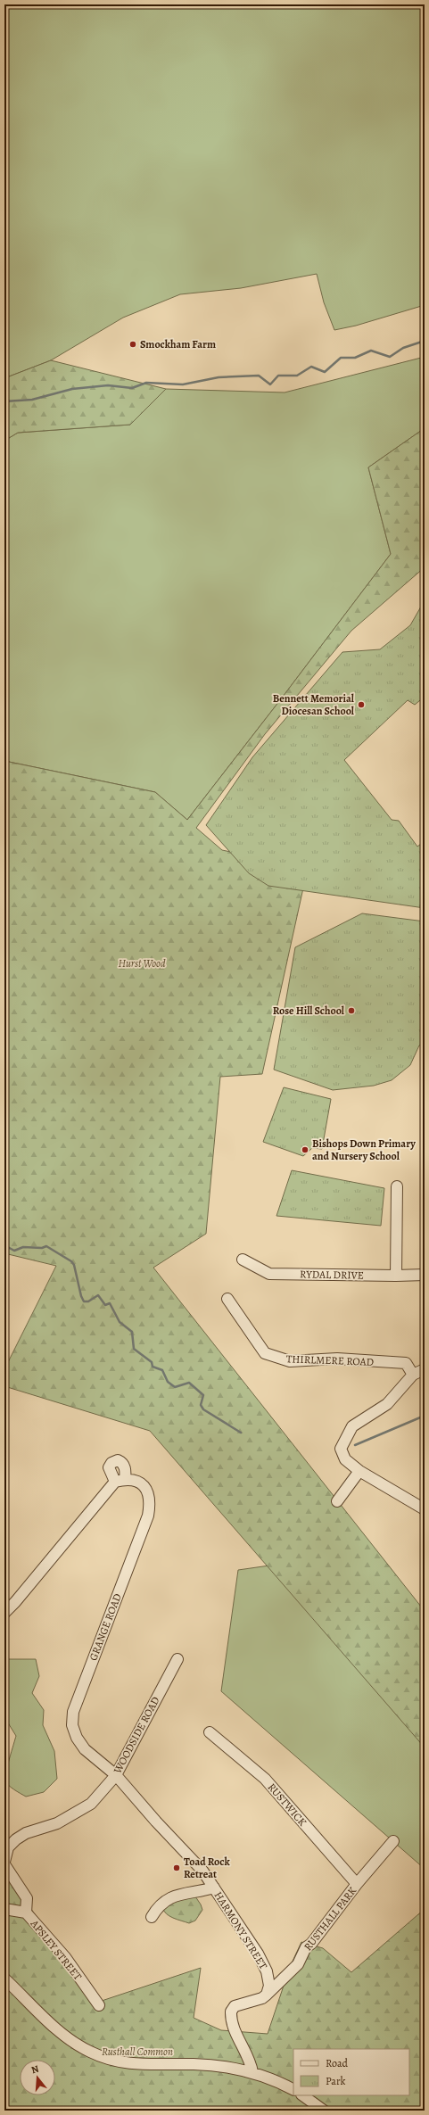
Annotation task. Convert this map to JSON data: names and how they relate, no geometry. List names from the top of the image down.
{
  "streets": {
    "street": [
      "RYDAL DRIVE",
      "THIRLMERE ROAD",
      "GRANGE ROAD",
      "WOODSIDE ROAD",
      "RUSTWICK",
      "RUSTHALL PARK",
      "HARMONY STREET",
      "APSLEY STREET"
    ]
  },
  "crossings": [
    ["GRANGE ROAD", "WOODSIDE ROAD"],
    ["GRANGE ROAD", "HARMONY STREET"],
    ["WOODSIDE ROAD", "HARMONY STREET"],
    ["WOODSIDE ROAD", "APSLEY STREET"],
    ["RUSTWICK", "RUSTHALL PARK"],
    ["RUSTHALL PARK", "HARMONY STREET"]
  ],
  "parks": ["Hurst Wood", "Rusthall Common"],
  "places": [
    "Smockham Farm",
    "Bennett Memorial Diocesan School",
    "Rose Hill School",
    "Bishops Down Primary and Nursery School",
    "Toad Rock Retreat"
  ],
  "legend": ["Road", "Park"],
  "north": "top"
}
